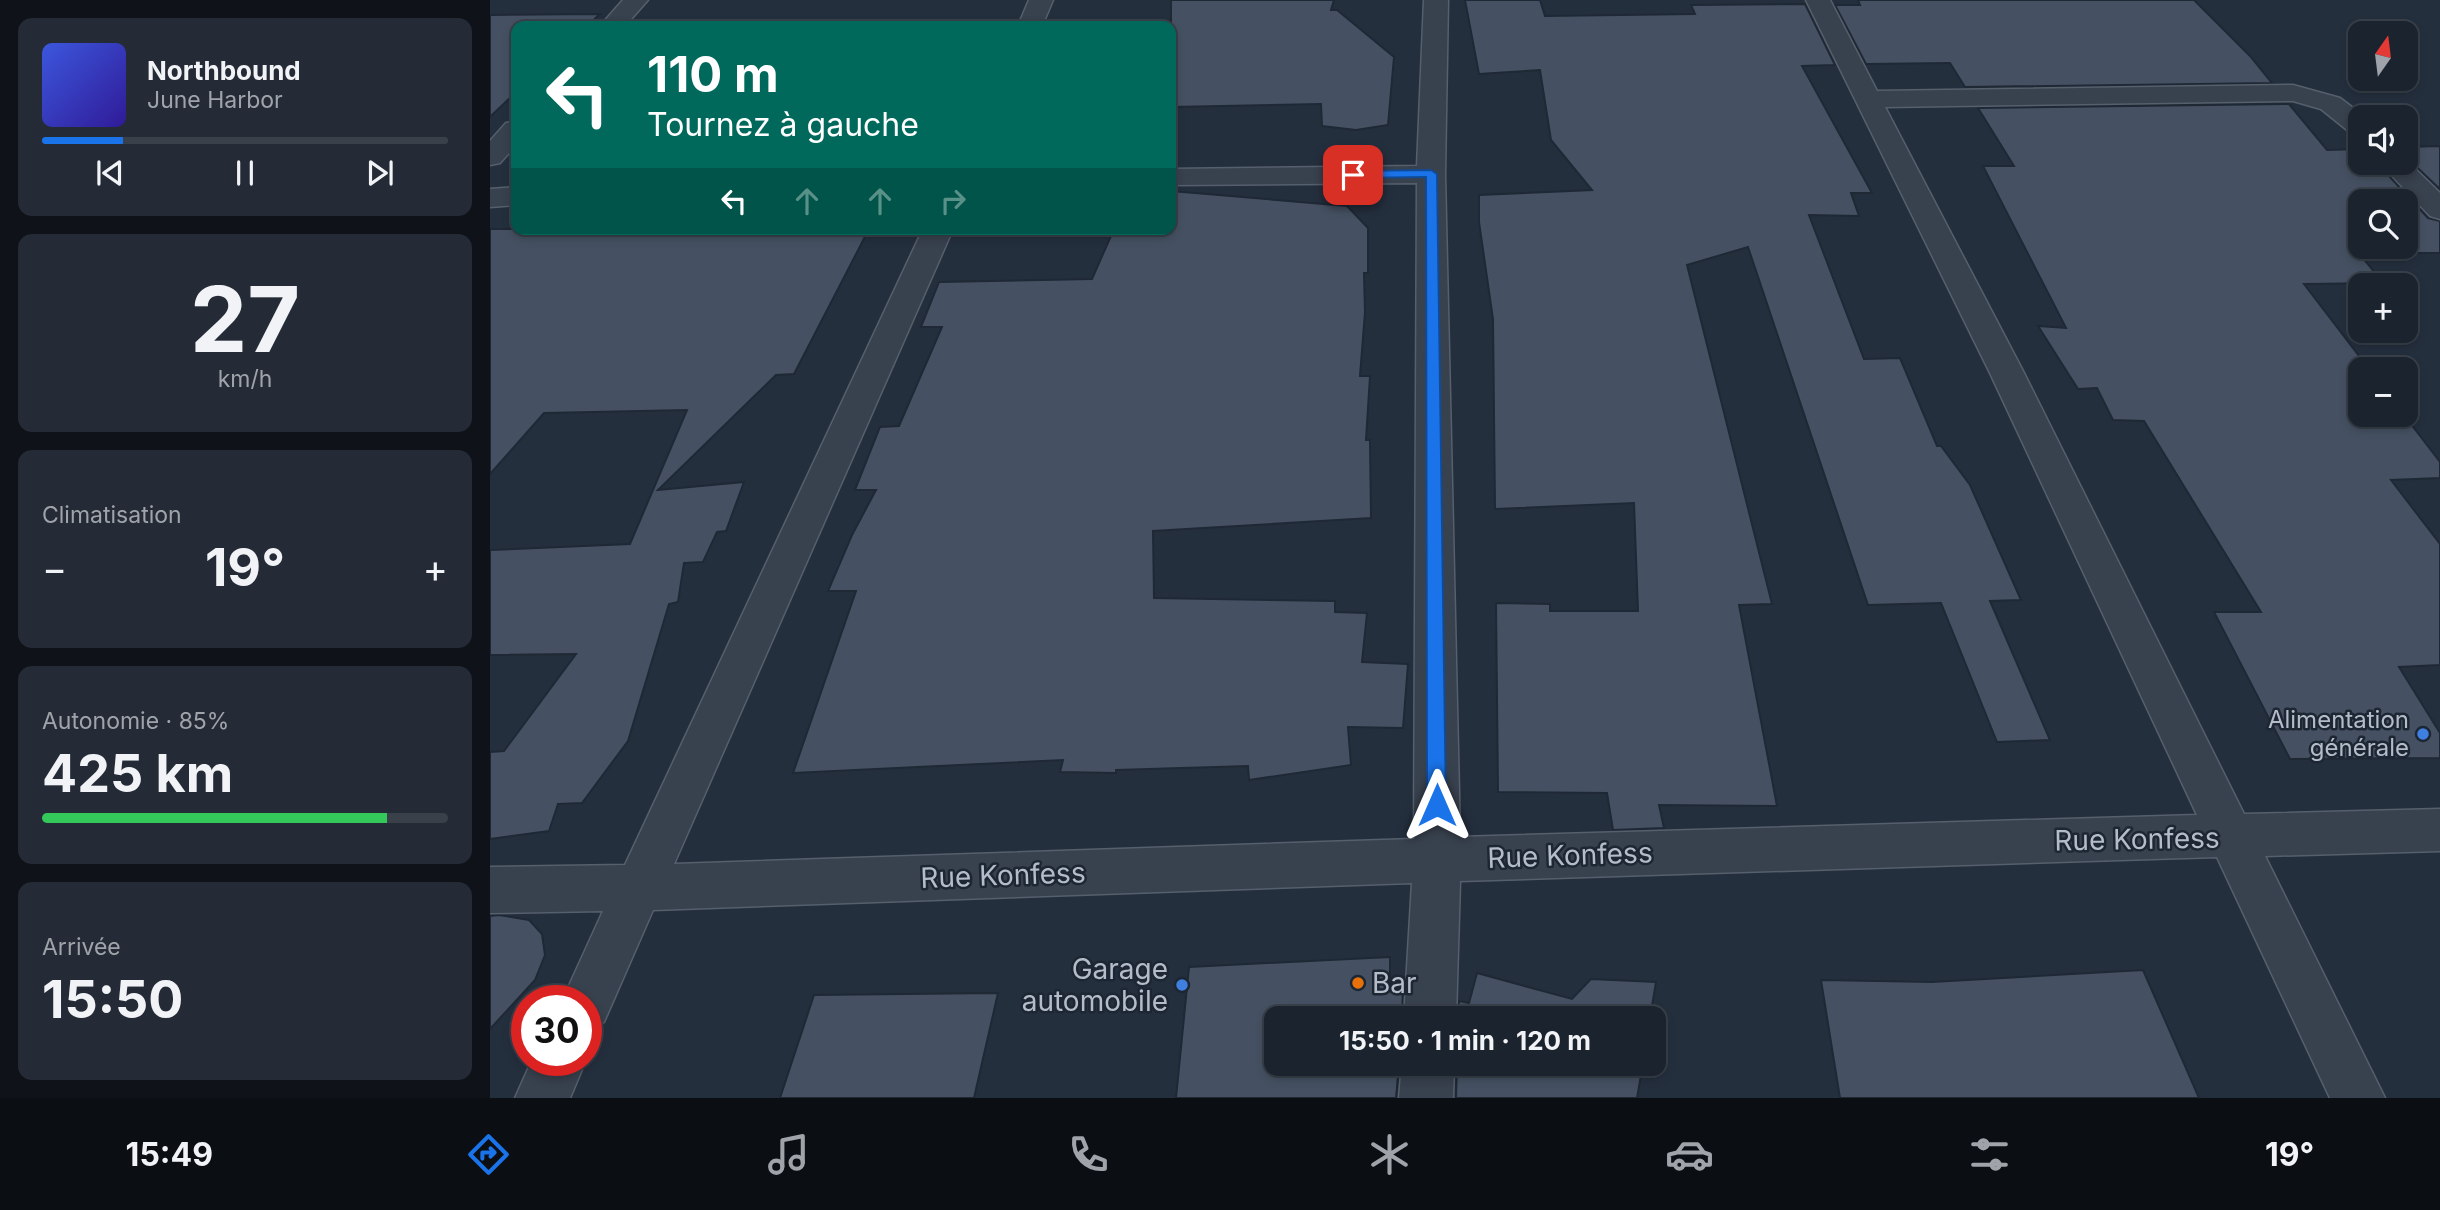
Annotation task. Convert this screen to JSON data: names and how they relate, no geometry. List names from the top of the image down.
{
  "streets": {
    "street": ["Rue Konfess"]
  },
  "places": ["Alimentation générale", "Bar", "Garage automobile"],
  "north": "top",
  "page": {
    "map_buttons": ["+", "−"],
    "turn": ["110 m", "Tournez à gauche"],
    "song": ["Northbound", "June Harbor"],
    "tile": [
      ["27", "km/h"],
      "Climatisation",
      ["Autonomie · 85%", "425 km"],
      ["Arrivée", "15:50"]
    ],
    "heat": ["−", "19°", "+"],
    "limit": "30",
    "trip": "15:50 · 1 min · 120 m",
    "tabs": ["15:49", "19°"]
  }
}
